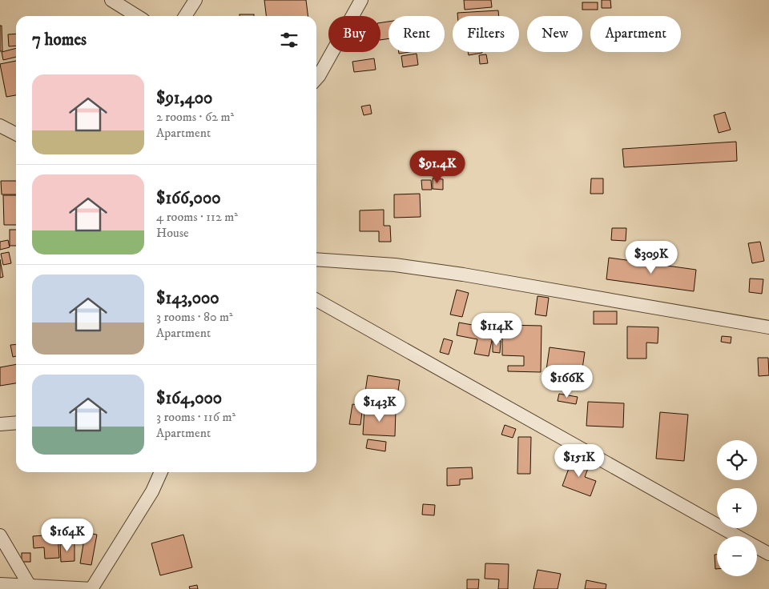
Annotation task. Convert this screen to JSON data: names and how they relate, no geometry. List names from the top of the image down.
{
  "page": {
    "chip": [
      "Buy",
      "Rent",
      "Filters",
      "New",
      "Apartment"
    ],
    "heading": "7 homes",
    "list": [
      {
        "name": "$91,400",
        "note": "2 rooms · 62 m² · Apartment"
      },
      {
        "name": "$166,000",
        "note": "4 rooms · 112 m² · House"
      },
      {
        "name": "$143,000",
        "note": "3 rooms · 80 m² · Apartment"
      },
      {
        "name": "$164,000",
        "note": "3 rooms · 116 m² · Apartment"
      }
    ],
    "price": [
      "$91.4K",
      "$309K",
      "$114K",
      "$166K",
      "$143K",
      "$151K",
      "$164K"
    ],
    "map_buttons": ["+", "−"]
  }
}
